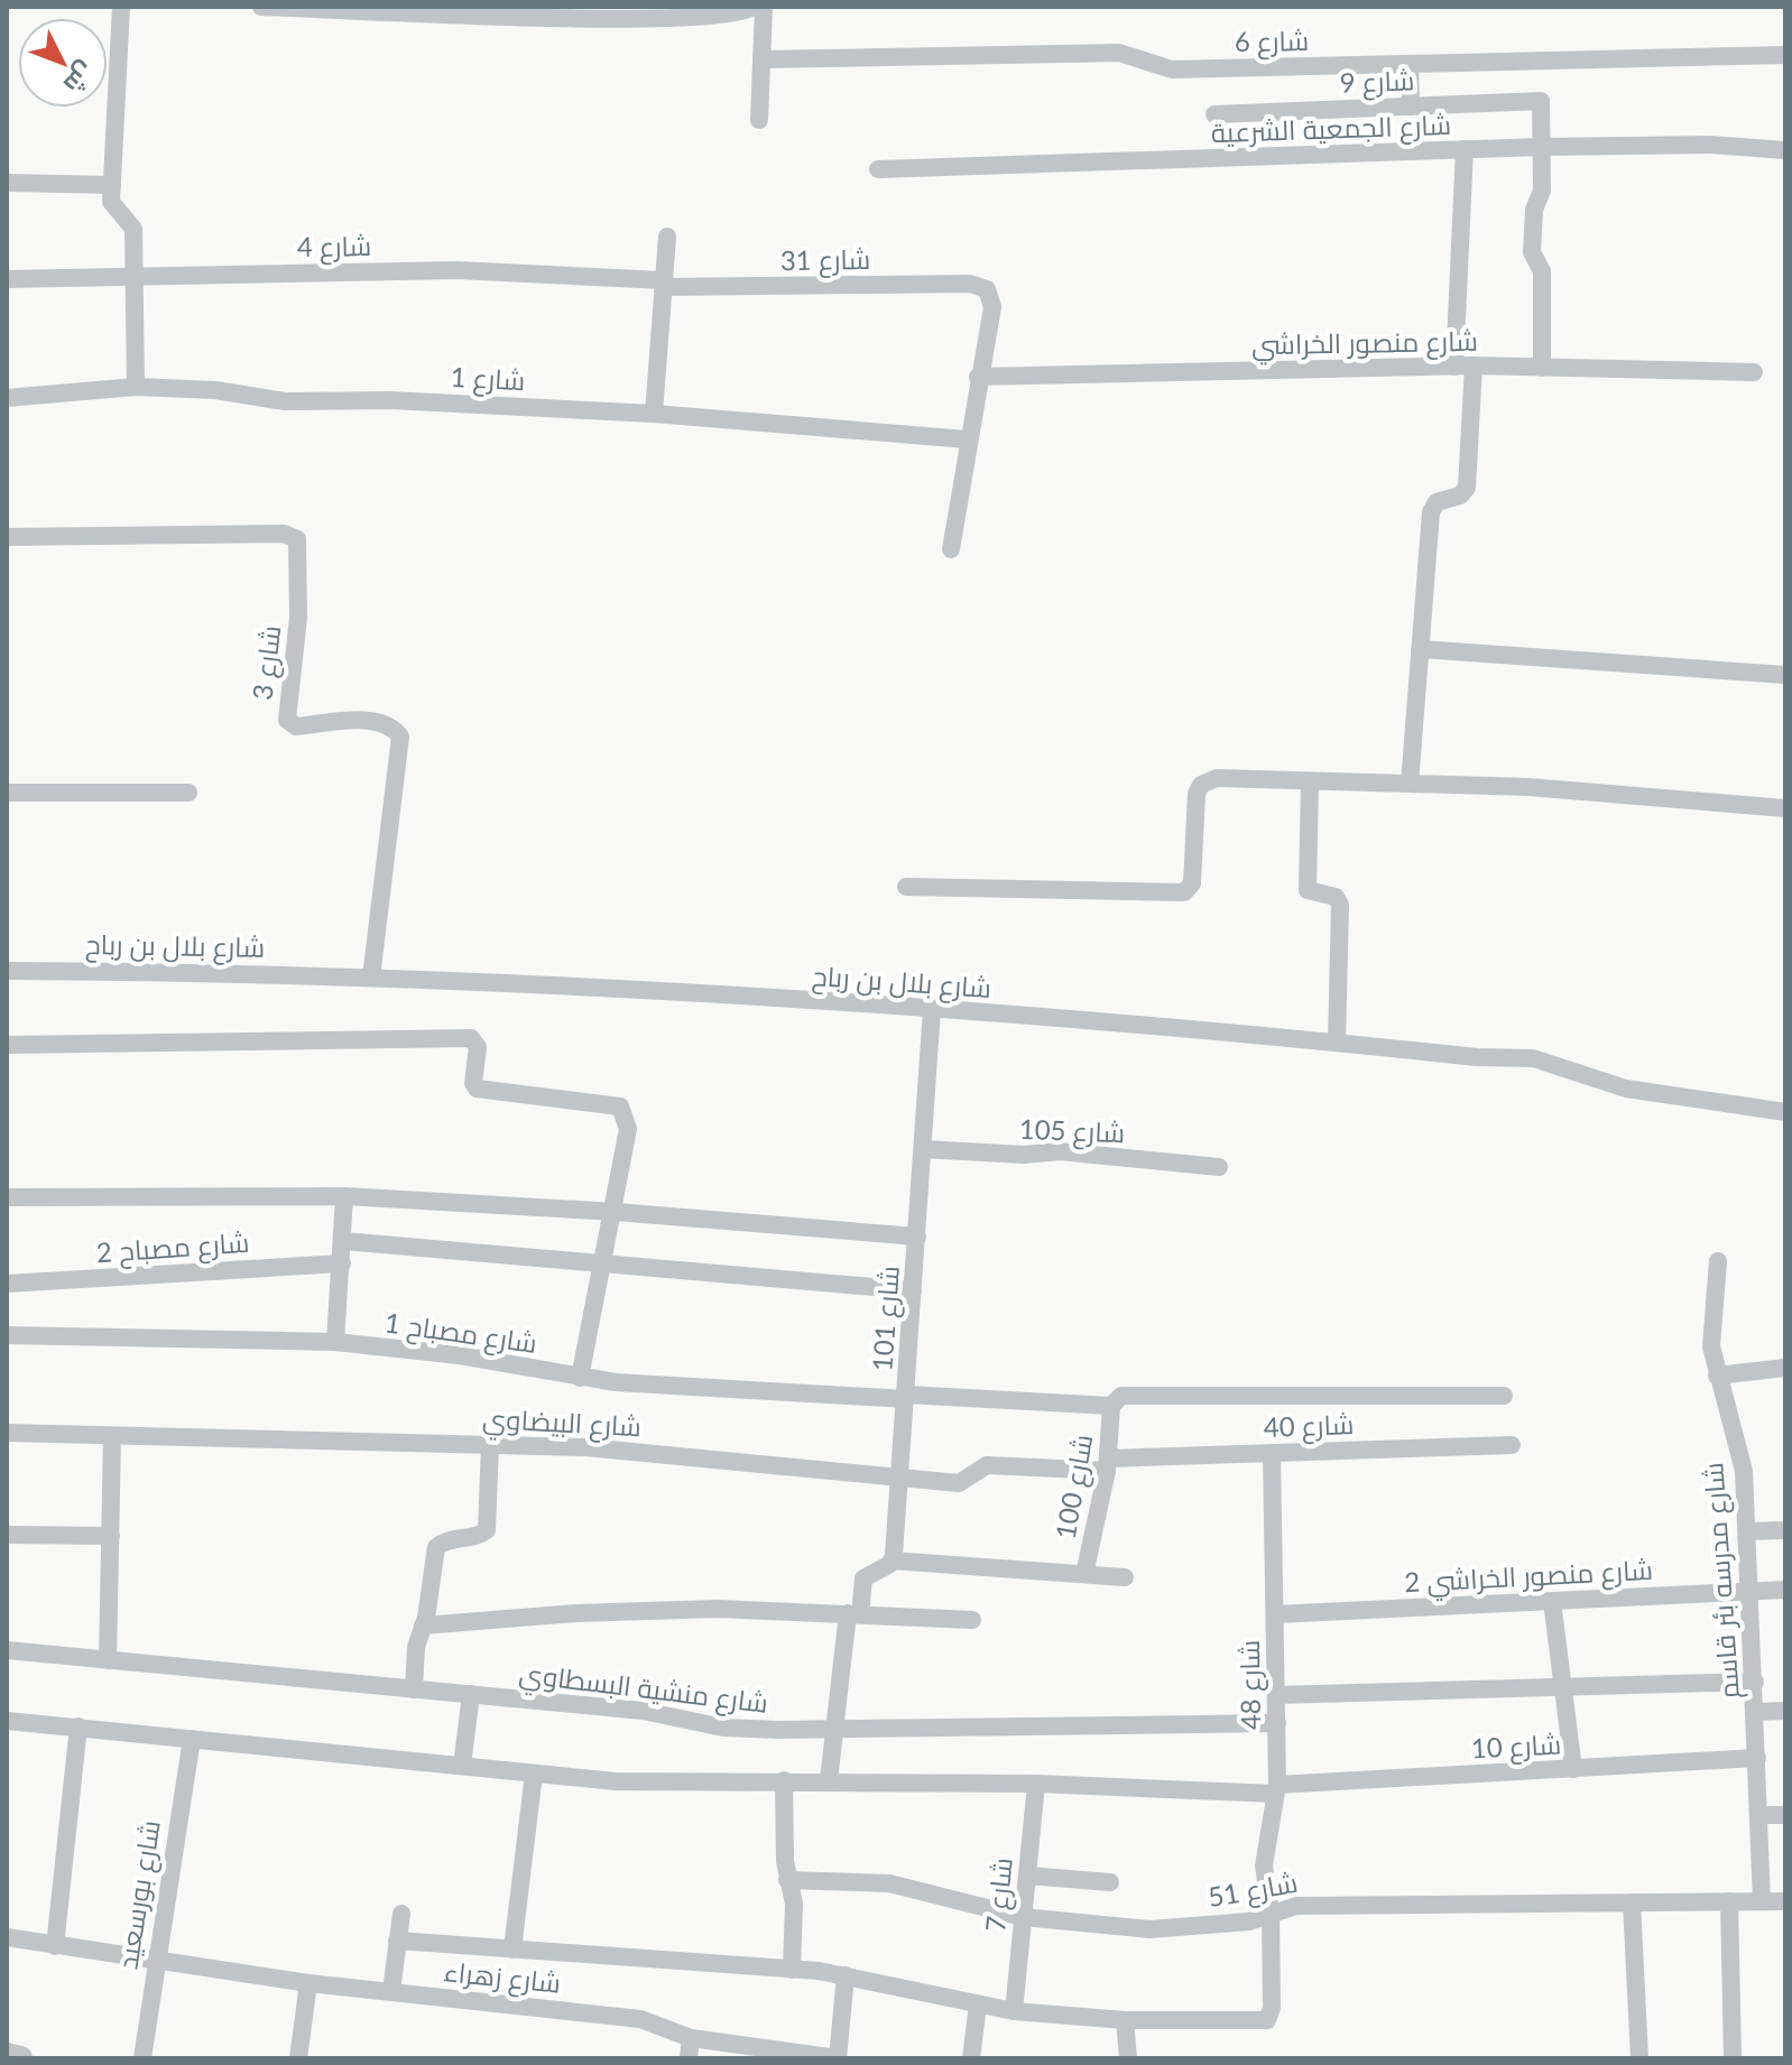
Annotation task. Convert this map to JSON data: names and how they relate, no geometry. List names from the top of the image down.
{
  "streets": {
    "street": [
      "شارع 6",
      "شارع 9",
      "شارع الجمعية الشرعية",
      "شارع 4",
      "شارع 31",
      "شارع منصور الخراشي",
      "شارع 1",
      "شارع 3",
      "شارع بلال بن رباح",
      "شارع 105",
      "شارع مصباح 2",
      "شارع 101",
      "شارع مصباح 1",
      "شارع البيضاوي",
      "شارع 40",
      "شارع 100",
      "شارع منصور الخراشي 2",
      "شارع مدرسه بئر قاسم",
      "شارع 48",
      "شارع منشية البسطاوي",
      "شارع 10",
      "شارع 51",
      "شارع بورسعيد",
      "شارع 7",
      "شارع زهراء"
    ]
  },
  "crossings": [
    ["شارع 9", "شارع الجمعية الشرعية"],
    ["شارع 4", "شارع 31"],
    ["شارع 31", "شارع منصور الخراشي"],
    ["شارع 3", "شارع بلال بن رباح"],
    ["شارع بلال بن رباح", "شارع 101"],
    ["شارع 105", "شارع 101"],
    ["شارع 101", "شارع مصباح 1"],
    ["شارع 101", "شارع البيضاوي"],
    ["شارع مصباح 1", "شارع 100"],
    ["شارع البيضاوي", "شارع 40"],
    ["شارع البيضاوي", "شارع 100"],
    ["شارع 40", "شارع 100"],
    ["شارع 40", "شارع 48"],
    ["شارع منصور الخراشي 2", "شارع مدرسه بئر قاسم"],
    ["شارع منصور الخراشي 2", "شارع 48"],
    ["شارع مدرسه بئر قاسم", "شارع 10"],
    ["شارع مدرسه بئر قاسم", "شارع 51"],
    ["شارع 48", "شارع منشية البسطاوي"],
    ["شارع 48", "شارع 10"],
    ["شارع 48", "شارع 51"],
    ["شارع 10", "شارع بورسعيد"],
    ["شارع 10", "شارع 7"],
    ["شارع 51", "شارع 7"],
    ["شارع بورسعيد", "شارع زهراء"]
  ],
  "north": "bottom right"
}
